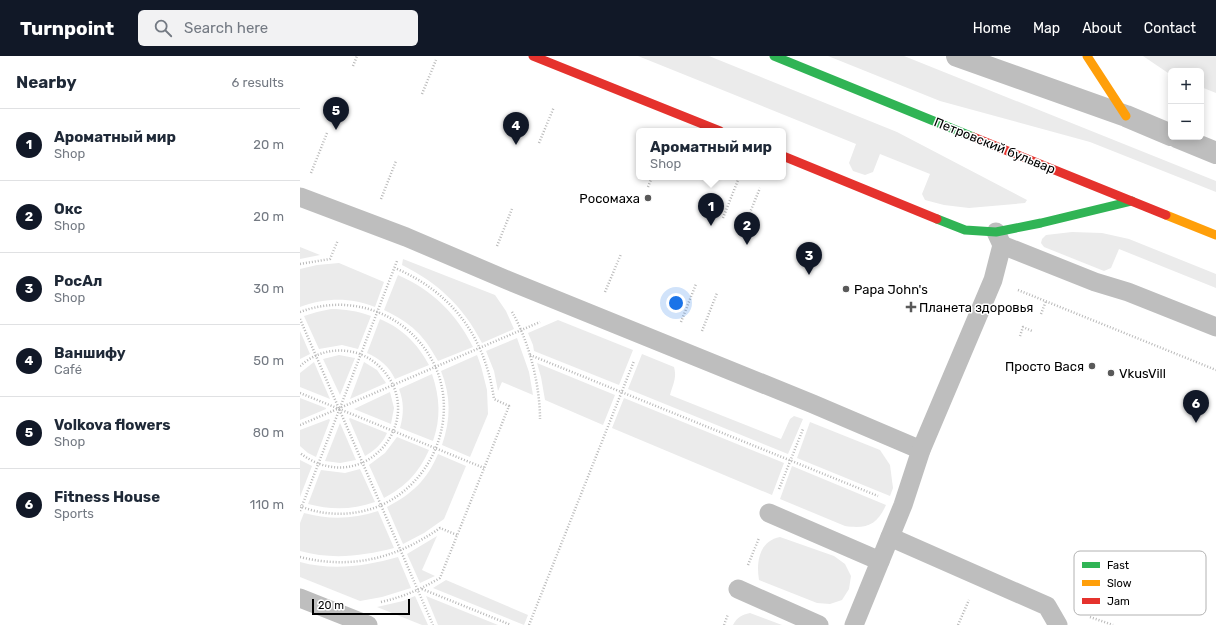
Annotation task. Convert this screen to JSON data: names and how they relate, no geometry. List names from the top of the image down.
{
  "streets": {
    "street": ["Петровский бульвар"]
  },
  "places": {
    "other": [
      "Росомаха",
      "Papa John's",
      "Просто Вася",
      "VkusVill"
    ],
    "health": ["Планета здоровья"]
  },
  "legend": ["Fast", "Slow", "Jam"],
  "scale_bar": "20 m",
  "page": {
    "header": "Turnpoint",
    "search": "Search here",
    "nav": [
      "Home",
      "Map",
      "About",
      "Contact"
    ],
    "heading": ["Nearby", "6 results"],
    "map_buttons": ["+", "−"],
    "pins": [
      "5",
      "4",
      "1",
      "2",
      "3",
      "6"
    ],
    "list": [
      {
        "mark": "1",
        "name": "Ароматный мир",
        "note": "Shop",
        "value": "20 m"
      },
      {
        "mark": "2",
        "name": "Окс",
        "note": "Shop",
        "value": "20 m"
      },
      {
        "mark": "3",
        "name": "РосАл",
        "note": "Shop",
        "value": "30 m"
      },
      {
        "mark": "4",
        "name": "Ваншифу",
        "note": "Café",
        "value": "50 m"
      },
      {
        "mark": "5",
        "name": "Volkova flowers",
        "note": "Shop",
        "value": "80 m"
      },
      {
        "mark": "6",
        "name": "Fitness House",
        "note": "Sports",
        "value": "110 m"
      }
    ],
    "popup": ["Ароматный мир", "Shop"],
    "scale": "20 m"
  }
}
